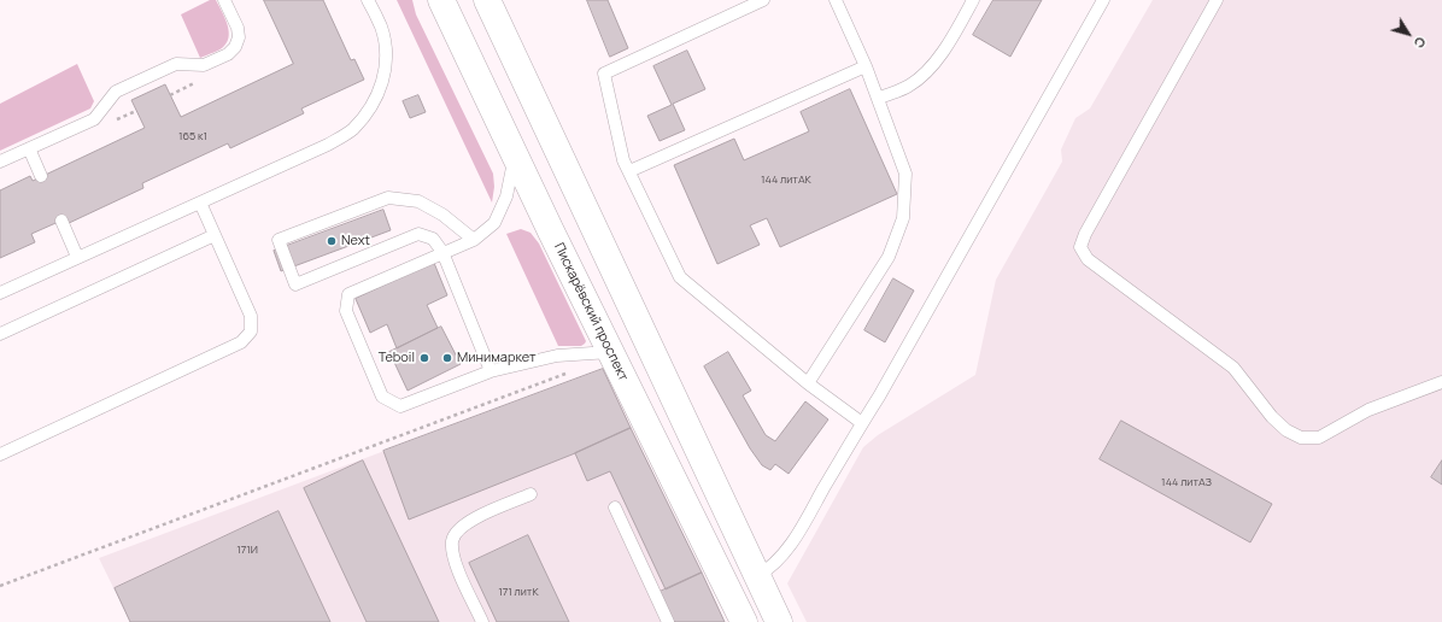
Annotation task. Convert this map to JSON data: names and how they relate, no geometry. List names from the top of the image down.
{
  "streets": {
    "main road": ["Пискарёвский проспект"]
  },
  "places": ["Next", "Teboil", "Минимаркет"],
  "house_numbers": [
    "165 к1",
    "144 литАК",
    "144 литАЗ",
    "171И",
    "171 литК"
  ],
  "north": "bottom right"
}
